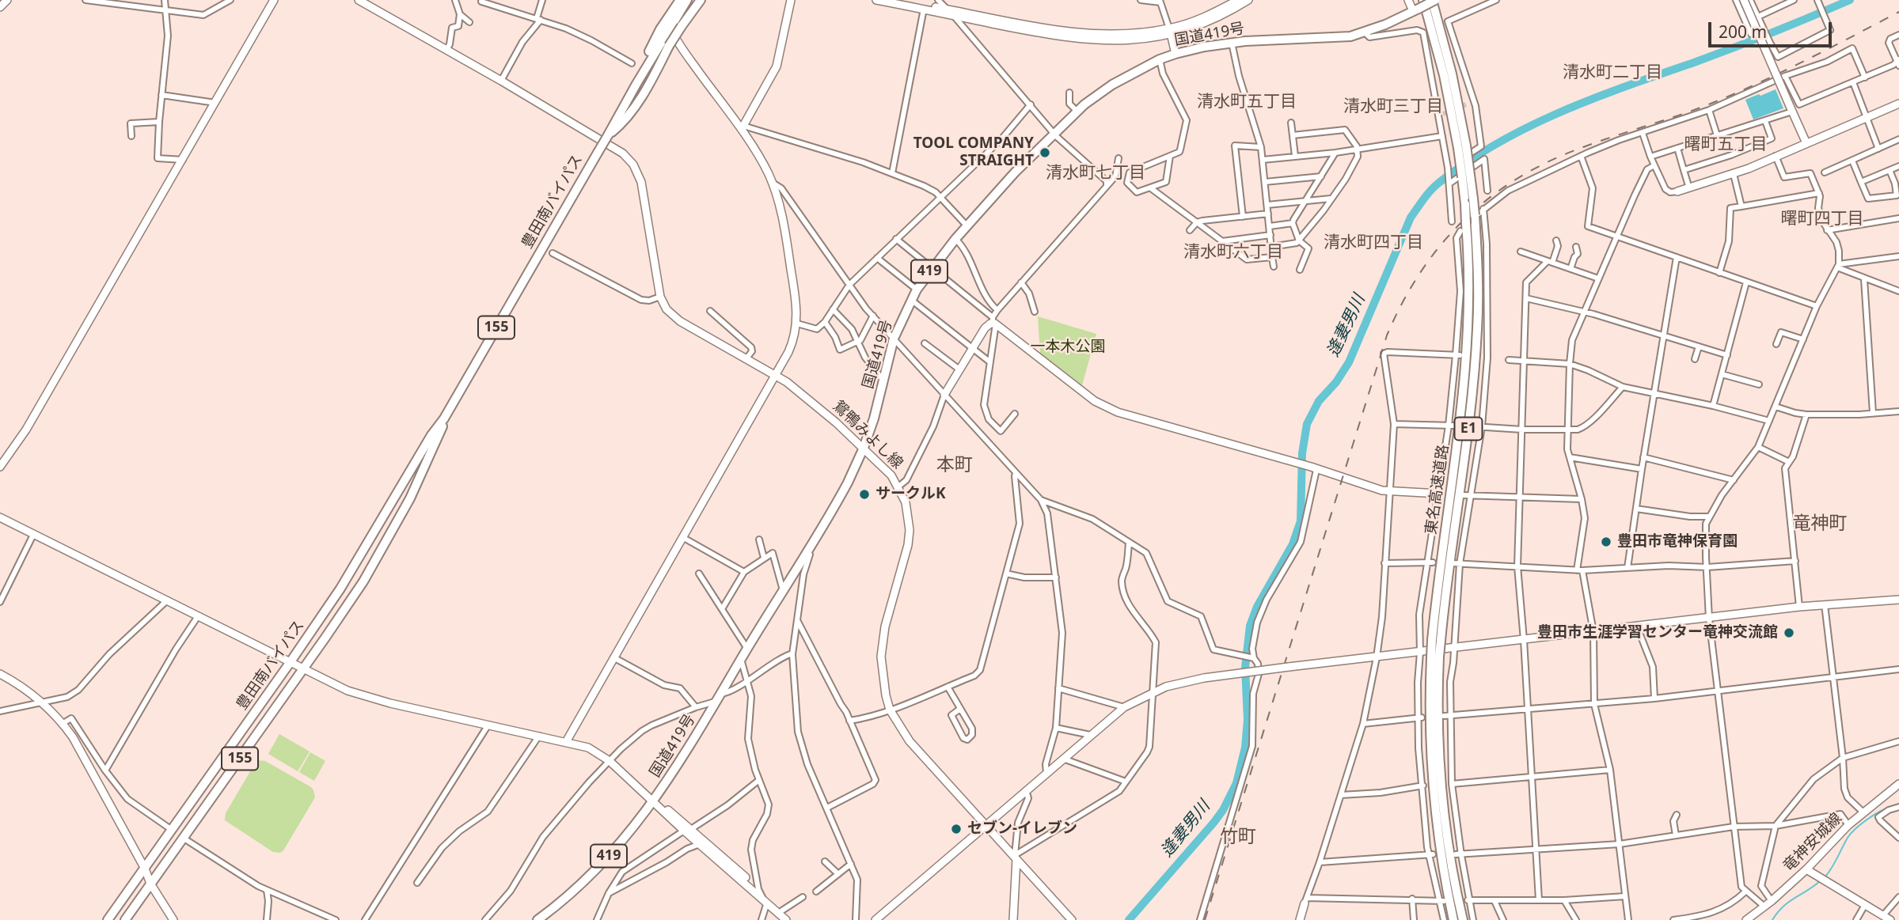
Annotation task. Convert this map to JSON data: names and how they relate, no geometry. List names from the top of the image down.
{
  "streets": {
    "highway": [
      "国道419号",
      "豊田南バイパス",
      "419",
      "155",
      "E1",
      "東名高速道路"
    ],
    "street": ["鴛鴨みよし線", "竜神安城線"]
  },
  "crossings": [
    ["国道419号", "鴛鴨みよし線"],
    ["国道419号", "東名高速道路"],
    ["豊田南バイパス", "155"]
  ],
  "districts": [
    "清水町二丁目",
    "清水町五丁目",
    "清水町三丁目",
    "曙町五丁目",
    "清水町七丁目",
    "曙町四丁目",
    "清水町四丁目",
    "清水町六丁目",
    "本町",
    "竜神町",
    "竹町"
  ],
  "water": ["逢妻男川"],
  "parks": ["一本木公園"],
  "places": [
    "TOOL COMPANY STRAIGHT",
    "サークルK",
    "豊田市竜神保育園",
    "豊田市生涯学習センター竜神交流館",
    "セブン-イレブン"
  ],
  "scale_bar": "200 m"
}
